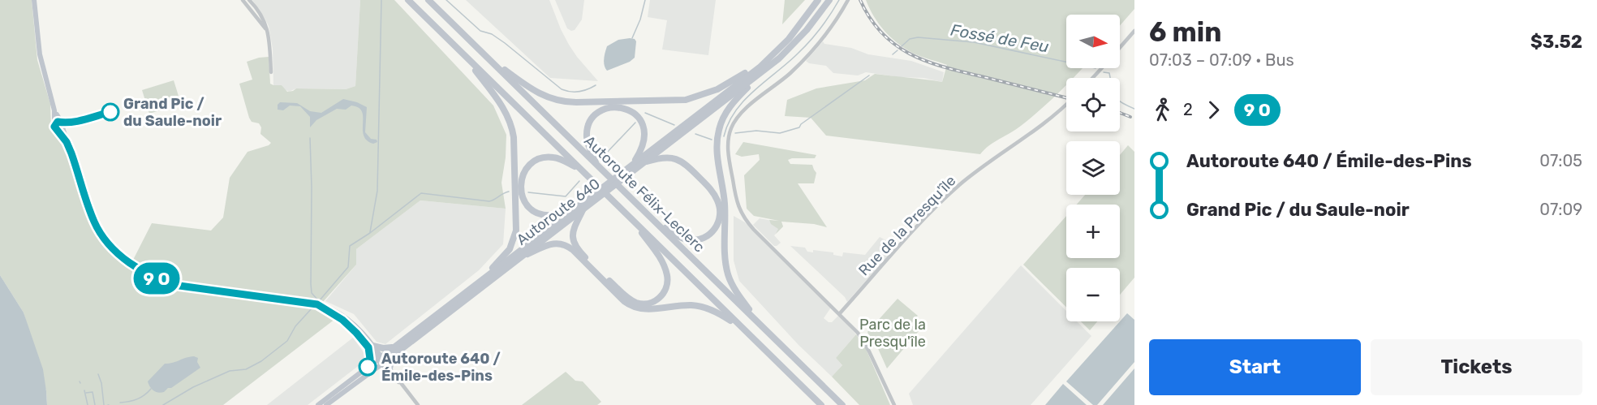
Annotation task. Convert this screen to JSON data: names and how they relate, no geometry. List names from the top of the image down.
{
  "streets": {
    "highway": ["Autoroute Félix-Leclerc", "Autoroute 640"],
    "street": ["Rue de la Presqu'île"]
  },
  "water": ["Fossé de Feu"],
  "parks": ["Parc de la Presqu'île"],
  "places": ["Grand Pic / du Saule-noir", "Autoroute 640 / Émile-des-Pins"],
  "north": "right",
  "page": {
    "on_map": "9 O",
    "heading": ["6 min", "07:03 – 07:09 · Bus", "$3.52"],
    "map_buttons": ["+", "−"],
    "legs": ["2", "9 O"],
    "list": [
      {
        "name": "Autoroute 640 / Émile-des-Pins",
        "value": "07:05"
      },
      {
        "name": "Grand Pic / du Saule-noir",
        "value": "07:09"
      }
    ],
    "buttons": ["Start", "Tickets"]
  }
}
